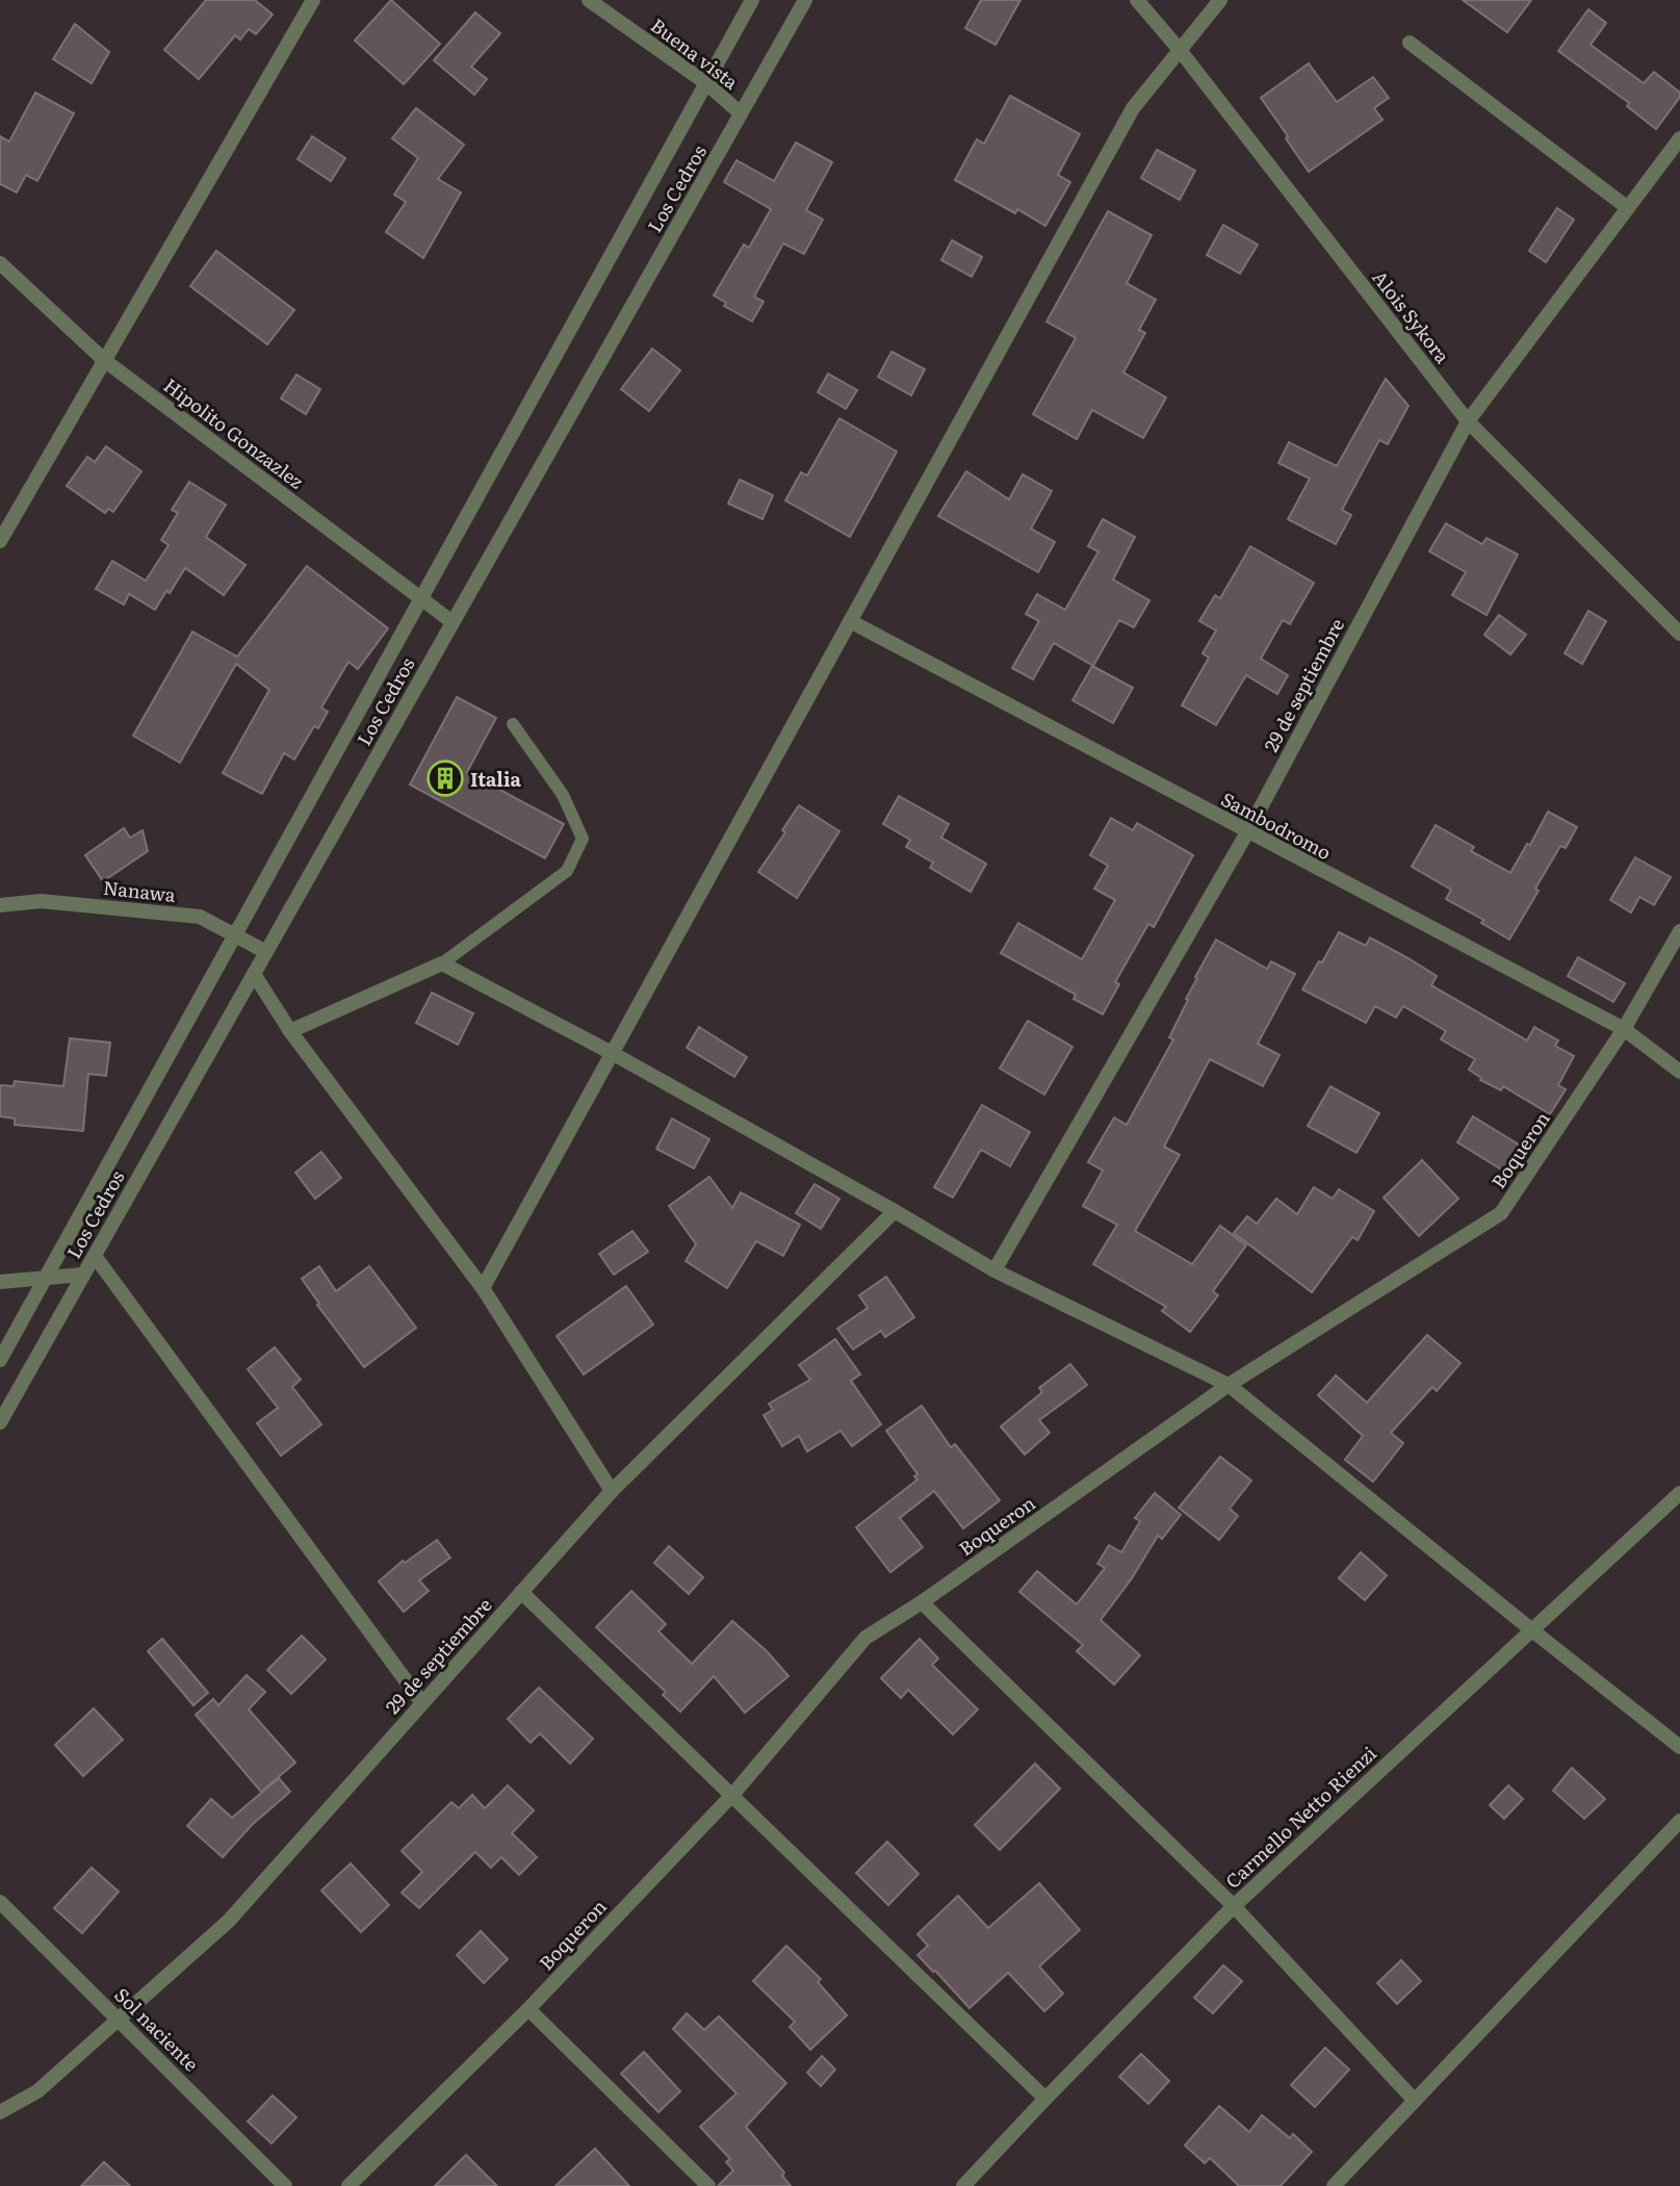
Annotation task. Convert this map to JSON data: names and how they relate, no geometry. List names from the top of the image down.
{
  "streets": {
    "street": [
      "Buena vista",
      "Los Cedros",
      "Alois Sykora",
      "Hipolito Gonzazlez",
      "29 de septiembre",
      "Sambodromo",
      "Nanawa",
      "Boqueron",
      "Carmello Netto Rienzi",
      "Sol naciente"
    ]
  },
  "crossings": [
    ["Buena vista", "Los Cedros"],
    ["Los Cedros", "Hipolito Gonzazlez"],
    ["Los Cedros", "Nanawa"],
    ["Alois Sykora", "29 de septiembre"],
    ["29 de septiembre", "Sambodromo"],
    ["29 de septiembre", "Sol naciente"],
    ["Sambodromo", "Boqueron"]
  ],
  "places": {
    "building": ["Italia"]
  }
}
